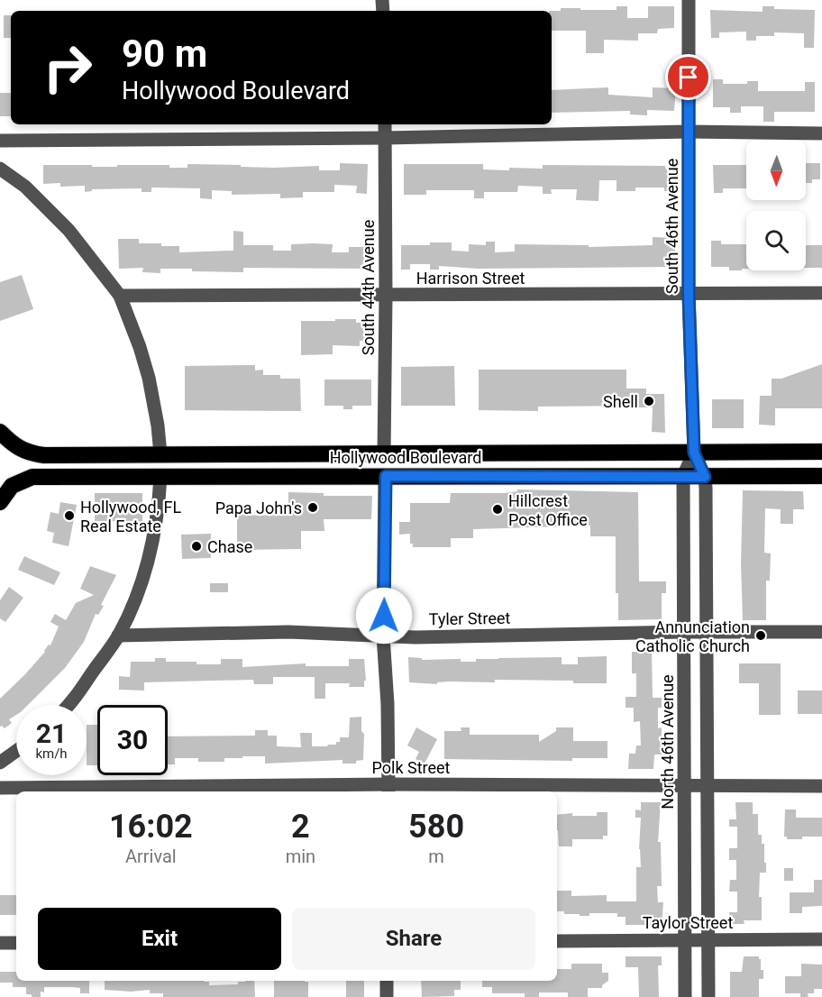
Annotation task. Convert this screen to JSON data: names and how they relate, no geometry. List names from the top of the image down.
{
  "streets": {
    "highway": ["Hollywood Boulevard"],
    "street": [
      "South 46th Avenue",
      "Harrison Street",
      "South 44th Avenue",
      "Tyler Street",
      "North 46th Avenue",
      "Polk Street",
      "Taylor Street"
    ]
  },
  "crossings": [
    ["South 46th Avenue", "Harrison Street"],
    ["South 46th Avenue", "Hollywood Boulevard"],
    ["South 46th Avenue", "North 46th Avenue"],
    ["Harrison Street", "South 44th Avenue"],
    ["South 44th Avenue", "Hollywood Boulevard"],
    ["Hollywood Boulevard", "North 46th Avenue"],
    ["Tyler Street", "North 46th Avenue"],
    ["North 46th Avenue", "Polk Street"],
    ["North 46th Avenue", "Taylor Street"]
  ],
  "places": [
    "Shell",
    "Papa John's",
    "Hillcrest Post Office",
    "Hollywood, FL Real Estate",
    "Chase",
    "Annunciation Catholic Church"
  ],
  "north": "bottom",
  "page": {
    "turn": ["90 m", "Hollywood Boulevard"],
    "speed": "21 km/h",
    "limit": "30",
    "eta": [
      "16:02",
      "Arrival",
      "2",
      "min",
      "580",
      "m"
    ],
    "buttons": ["Exit", "Share"]
  }
}
